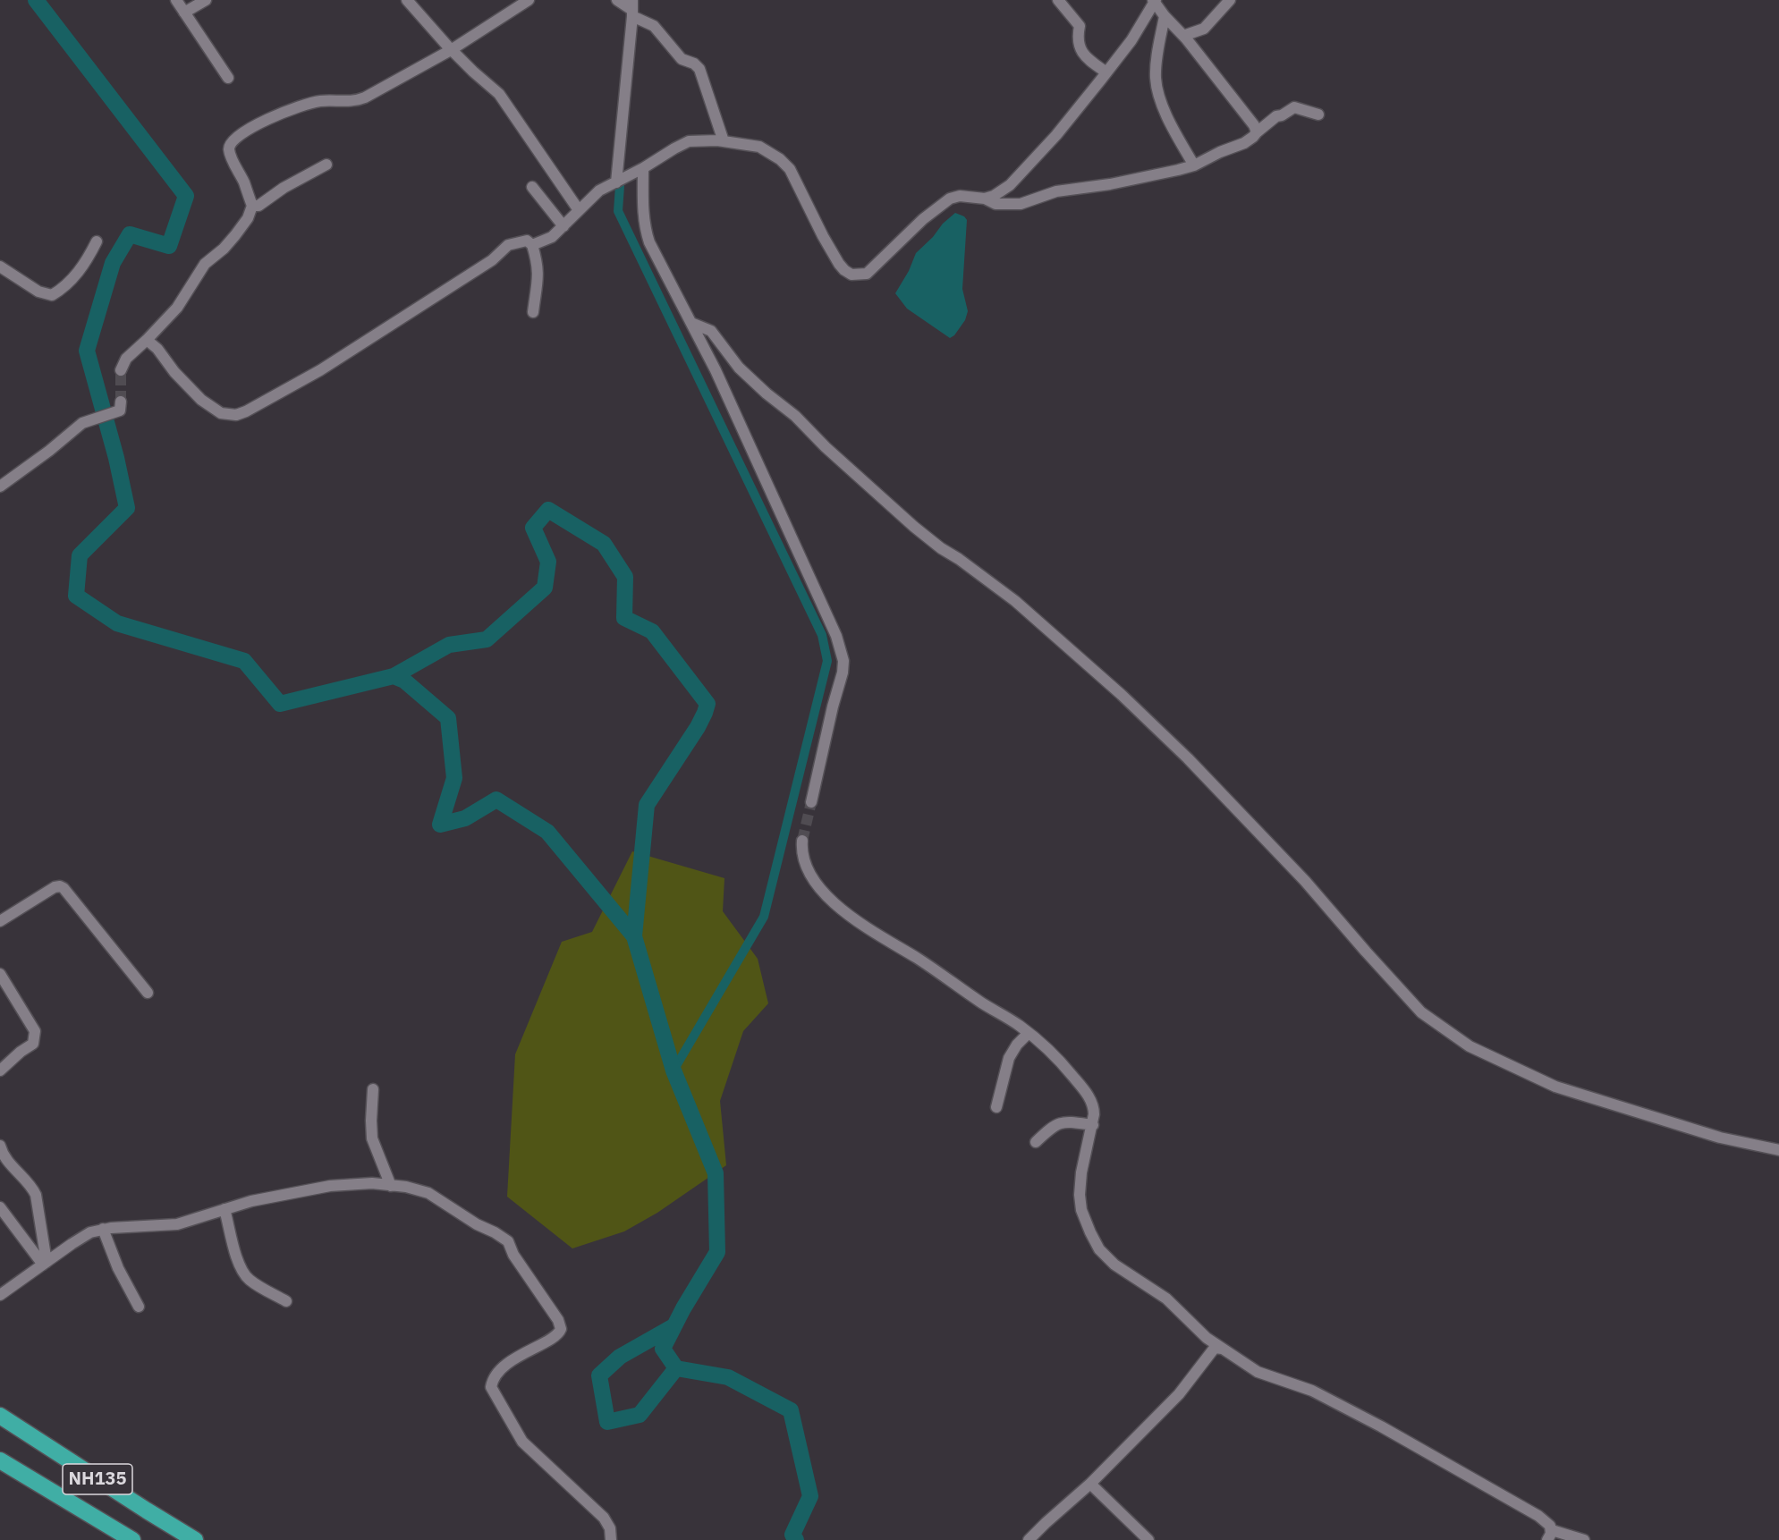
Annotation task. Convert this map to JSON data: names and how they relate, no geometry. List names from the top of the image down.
{
  "streets": {
    "highway": ["NH135"]
  }
}
